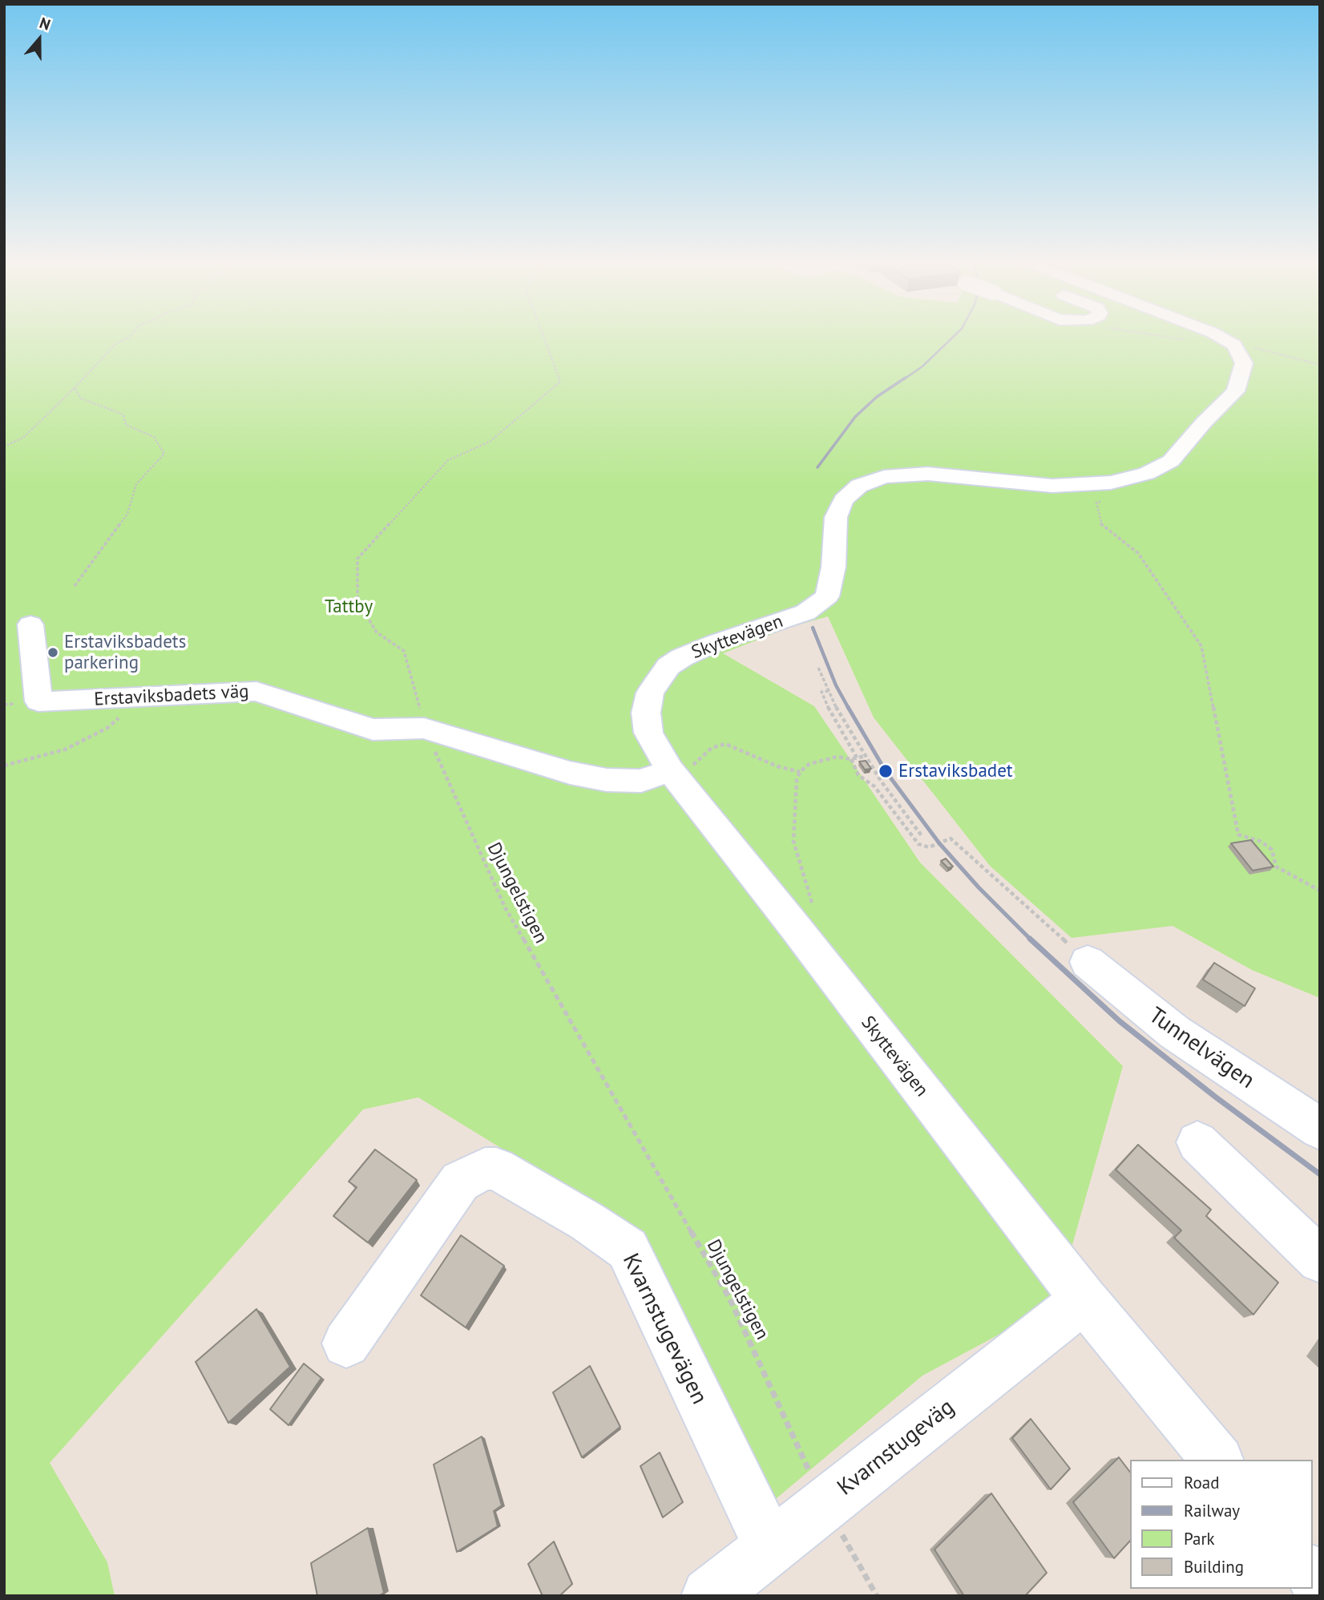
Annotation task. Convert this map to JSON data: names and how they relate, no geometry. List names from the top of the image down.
{
  "streets": {
    "street": [
      "Skyttevägen",
      "Erstaviksbadets väg",
      "Tunnelvägen",
      "Kvarnstugevägen",
      "Kvarnstugeväg"
    ],
    "path": ["Djungelstigen"]
  },
  "crossings": [
    ["Skyttevägen", "Erstaviksbadets väg"],
    ["Skyttevägen", "Kvarnstugeväg"],
    ["Erstaviksbadets väg", "Djungelstigen"],
    ["Djungelstigen", "Kvarnstugeväg"],
    ["Kvarnstugevägen", "Kvarnstugeväg"]
  ],
  "parks": ["Tattby"],
  "places": ["Erstaviksbadets parkering", "Erstaviksbadet"],
  "legend": [
    "Road",
    "Railway",
    "Park",
    "Building"
  ],
  "north": "top"
}
